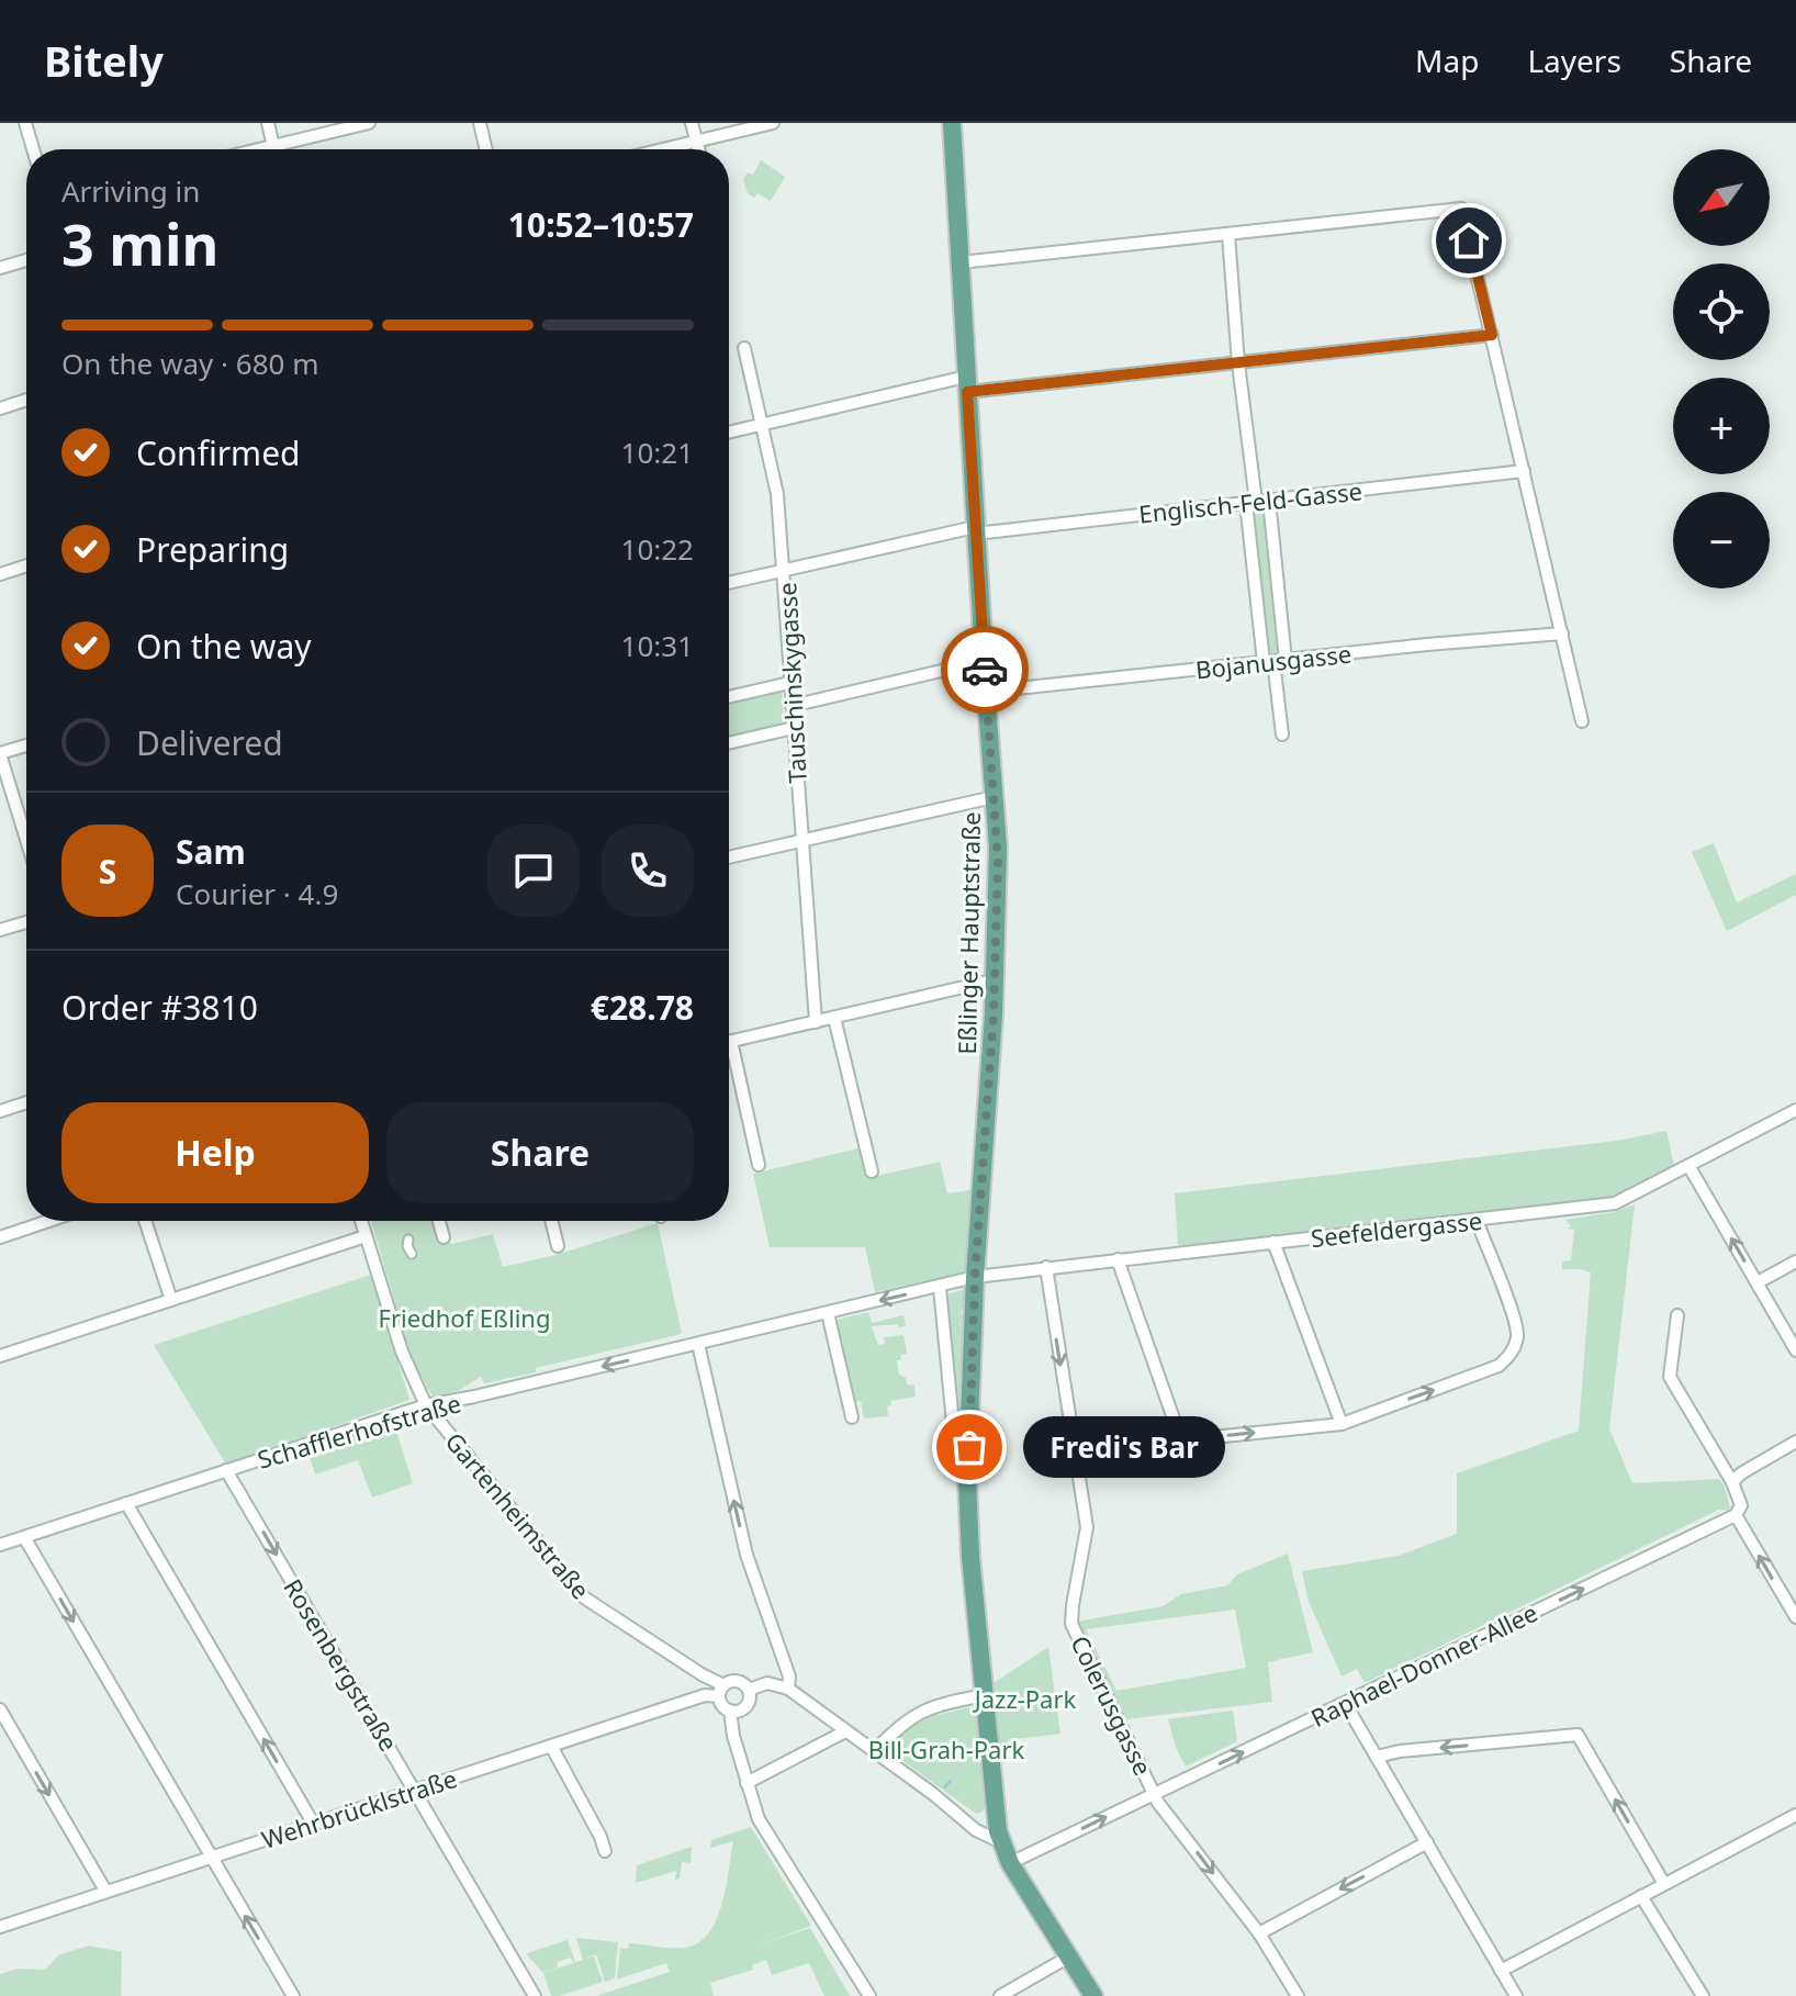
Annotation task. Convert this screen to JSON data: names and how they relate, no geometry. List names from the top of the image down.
{
  "streets": {
    "main road": ["Eßlinger Hauptstraße"],
    "street": [
      "Englisch-Feld-Gasse",
      "Bojanusgasse",
      "Tauschinskygasse",
      "Seefeldergasse",
      "Schafflerhofstraße",
      "Gartenheimstraße",
      "Rosenbergstraße",
      "Raphael-Donner-Allee",
      "Colerusgasse",
      "Wehrbrücklstraße"
    ]
  },
  "crossings": [
    ["Englisch-Feld-Gasse", "Tauschinskygasse"],
    ["Englisch-Feld-Gasse", "Eßlinger Hauptstraße"],
    ["Bojanusgasse", "Eßlinger Hauptstraße"],
    ["Eßlinger Hauptstraße", "Seefeldergasse"],
    ["Eßlinger Hauptstraße", "Schafflerhofstraße"],
    ["Eßlinger Hauptstraße", "Raphael-Donner-Allee"],
    ["Seefeldergasse", "Schafflerhofstraße"],
    ["Seefeldergasse", "Colerusgasse"],
    ["Schafflerhofstraße", "Gartenheimstraße"],
    ["Schafflerhofstraße", "Rosenbergstraße"],
    ["Gartenheimstraße", "Wehrbrücklstraße"],
    ["Rosenbergstraße", "Wehrbrücklstraße"],
    ["Raphael-Donner-Allee", "Colerusgasse"]
  ],
  "one_way": [
    "Schafflerhofstraße",
    "Rosenbergstraße",
    "Raphael-Donner-Allee",
    "Colerusgasse"
  ],
  "parks": ["Friedhof Eßling", "Jazz-Park", "Bill-Grah-Park"],
  "places": ["Fredi's Bar"],
  "north": "bottom left",
  "page": {
    "header": "Bitely",
    "nav": ["Map", "Layers", "Share"],
    "map_buttons": ["+", "−"],
    "heading": ["3 min", "Arriving in", "10:52–10:57"],
    "panel": [
      "Sam",
      "Courier · 4.9",
      "Order #3810",
      "€28.78"
    ],
    "bar": "On the way · 680 m",
    "list": [
      ["Confirmed", "10:21"],
      ["Preparing", "10:22"],
      ["On the way", "10:31"],
      "Delivered"
    ],
    "round": "S",
    "buttons": ["Help", "Share"],
    "bubble": "Fredi's Bar"
  }
}
